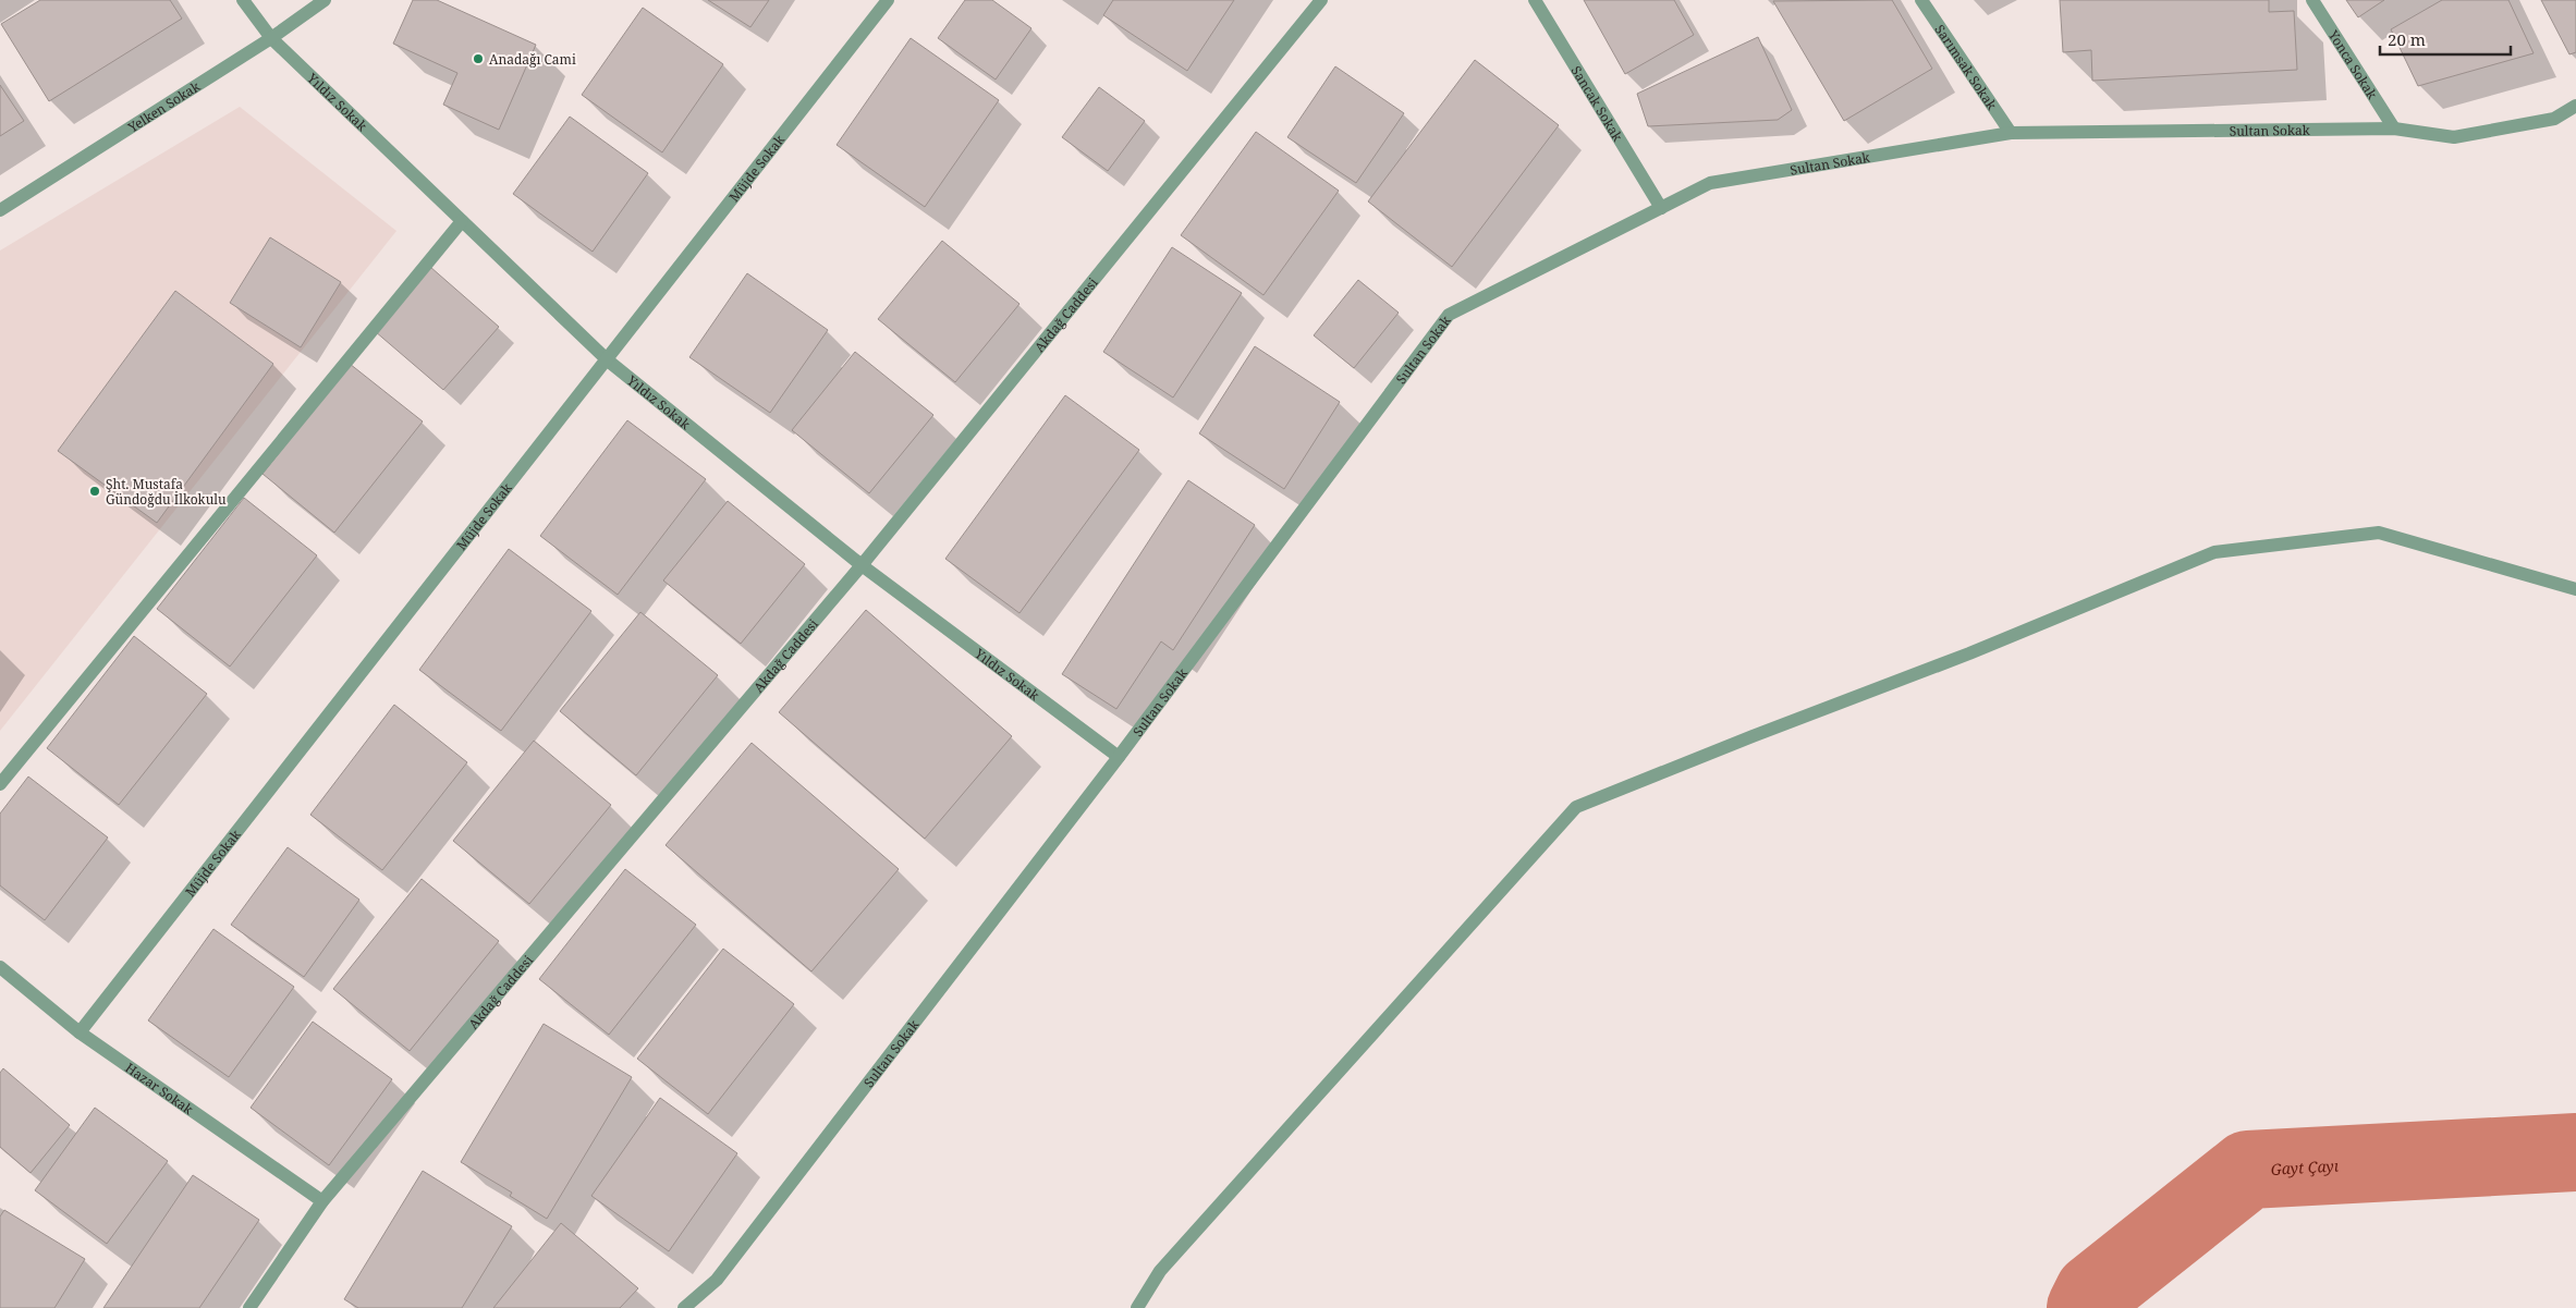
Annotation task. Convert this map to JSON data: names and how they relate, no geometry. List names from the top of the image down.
{
  "streets": {
    "street": [
      "Yonca Sokak",
      "Sarımsak Sokak",
      "Yıldız Sokak",
      "Sancak Sokak",
      "Yelken Sokak",
      "Sultan Sokak",
      "Müjde Sokak",
      "Akdağ Caddesi",
      "Hazar Sokak"
    ]
  },
  "crossings": [
    ["Yonca Sokak", "Sultan Sokak"],
    ["Sarımsak Sokak", "Sultan Sokak"],
    ["Yıldız Sokak", "Yelken Sokak"],
    ["Yıldız Sokak", "Sultan Sokak"],
    ["Yıldız Sokak", "Müjde Sokak"],
    ["Yıldız Sokak", "Akdağ Caddesi"],
    ["Sancak Sokak", "Sultan Sokak"],
    ["Müjde Sokak", "Hazar Sokak"],
    ["Akdağ Caddesi", "Hazar Sokak"]
  ],
  "water": ["Gayt Çayı"],
  "places": ["Anadağı Cami", "Şht. Mustafa Gündoğdu İlkokulu"],
  "scale_bar": "20 m"
}
